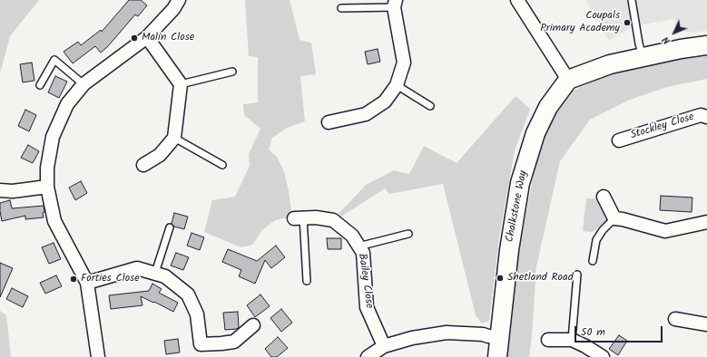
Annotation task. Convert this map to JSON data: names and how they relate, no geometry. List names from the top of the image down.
{
  "streets": {
    "street": ["Stockley Close", "Chalkstone Way", "Bailey Close"]
  },
  "places": [
    "Coupals Primary Academy",
    "Malin Close",
    "Shetland Road",
    "Forties Close"
  ],
  "scale_bar": "50 m",
  "north": "bottom left"
}
